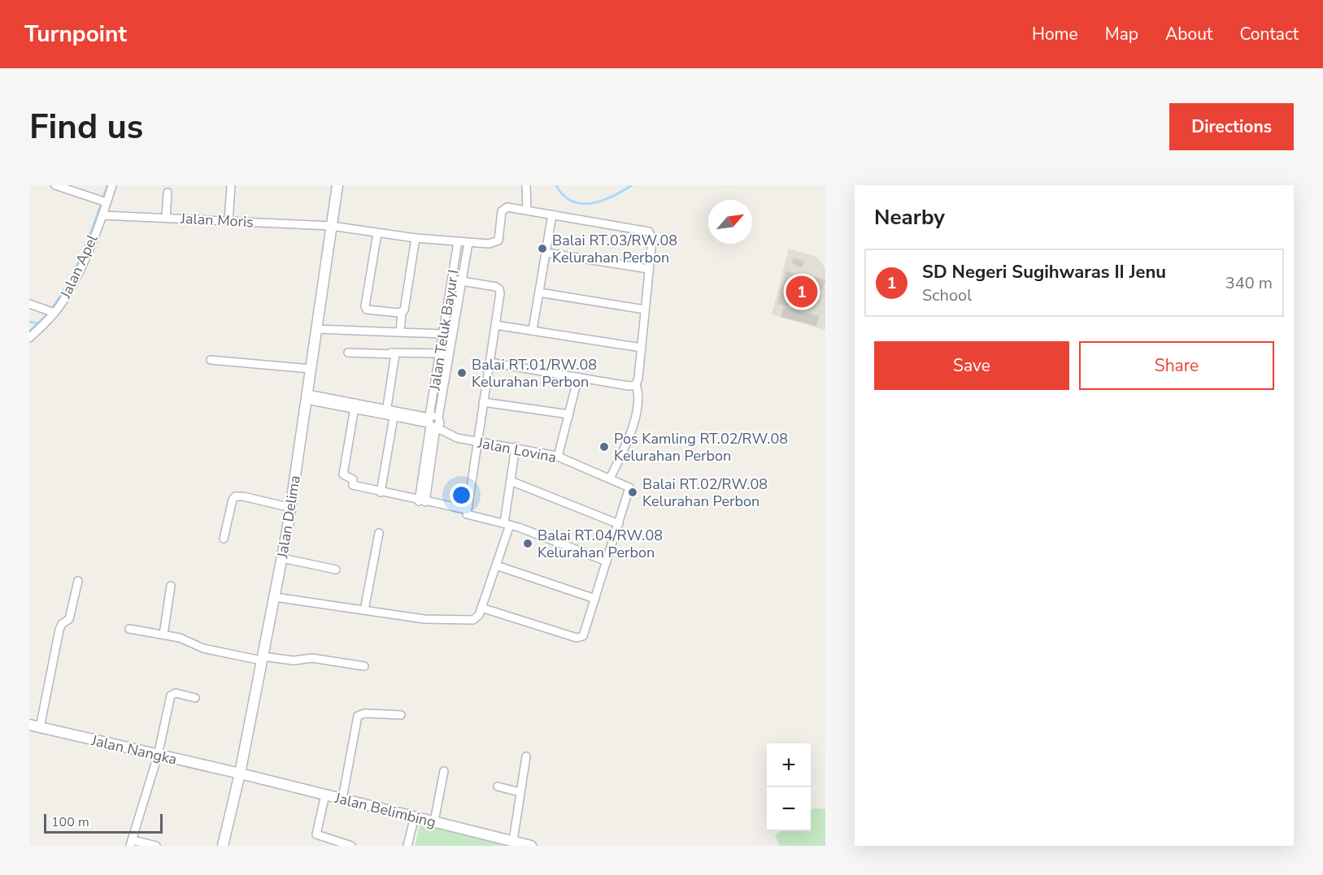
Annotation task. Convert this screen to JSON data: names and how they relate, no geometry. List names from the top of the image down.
{
  "streets": {
    "street": [
      "Jalan Moris",
      "Jalan Apel",
      "Jalan Teluk Bayur I",
      "Jalan Lovina",
      "Jalan Delima",
      "Jalan Nangka",
      "Jalan Belimbing"
    ]
  },
  "crossings": [
    ["Jalan Moris", "Jalan Apel"],
    ["Jalan Moris", "Jalan Teluk Bayur I"],
    ["Jalan Moris", "Jalan Delima"],
    ["Jalan Teluk Bayur I", "Jalan Lovina"],
    ["Jalan Delima", "Jalan Nangka"],
    ["Jalan Delima", "Jalan Belimbing"],
    ["Jalan Nangka", "Jalan Belimbing"]
  ],
  "places": [
    "Balai RT.03/RW.08 Kelurahan Perbon",
    "Balai RT.01/RW.08 Kelurahan Perbon",
    "Pos Kamling RT.02/RW.08 Kelurahan Perbon",
    "Balai RT.02/RW.08 Kelurahan Perbon",
    "Balai RT.04/RW.08 Kelurahan Perbon"
  ],
  "scale_bar": "100 m",
  "north": "top right",
  "page": {
    "header": "Turnpoint",
    "nav": [
      "Home",
      "Map",
      "About",
      "Contact"
    ],
    "buttons": [
      "Directions",
      ["Save", "Share"]
    ],
    "title": "Find us",
    "heading": "Nearby",
    "list": [
      {
        "mark": "1",
        "name": "SD Negeri Sugihwaras II Jenu",
        "note": "School",
        "value": "340 m"
      }
    ],
    "pins": "1",
    "map_buttons": ["+", "−"],
    "scale": "100 m"
  }
}
